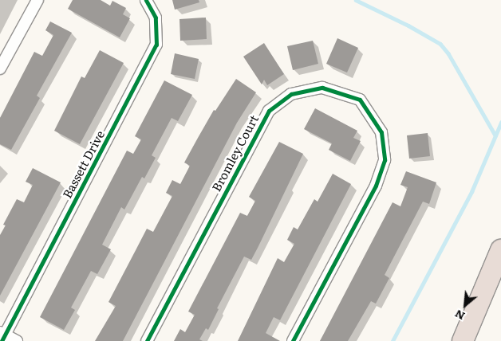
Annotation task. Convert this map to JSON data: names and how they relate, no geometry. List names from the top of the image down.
{
  "streets": {
    "street": ["Bromley Court", "Bassett Drive"]
  },
  "north": "bottom left"
}
